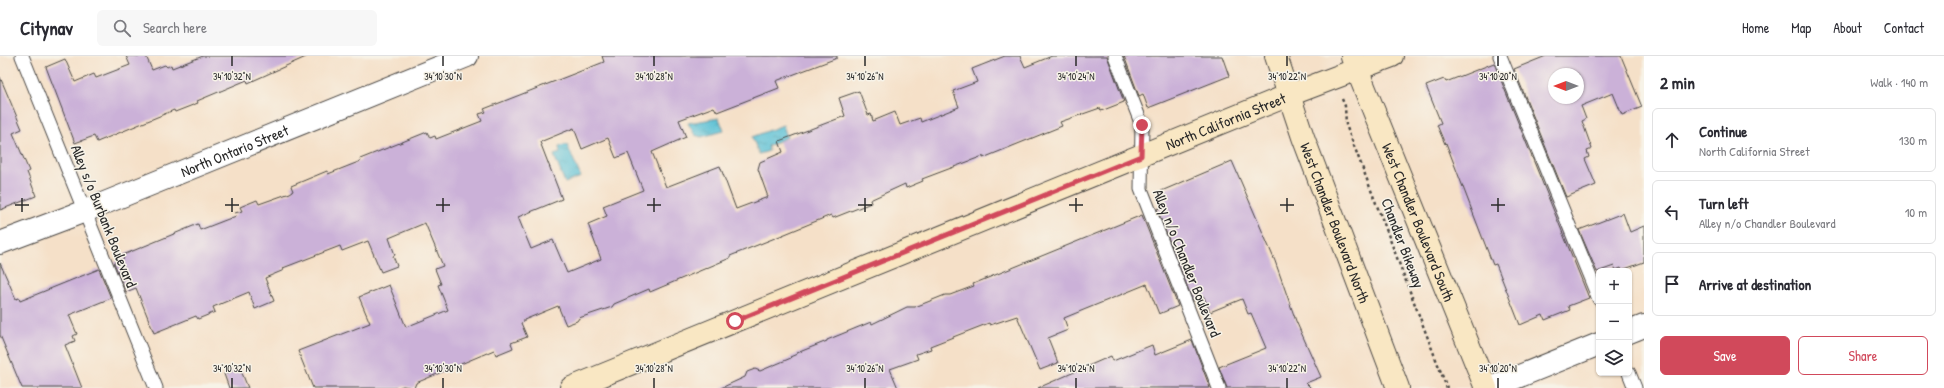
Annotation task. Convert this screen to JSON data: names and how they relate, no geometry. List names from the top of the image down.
{
  "streets": {
    "street": [
      "North California Street",
      "North Ontario Street",
      "West Chandler Boulevard South",
      "West Chandler Boulevard North"
    ],
    "lane": ["Alley s/o Burbank Boulevard", "Alley n/o Chandler Boulevard"],
    "path": ["Chandler Bikeway"]
  },
  "crossings": [
    ["North California Street", "West Chandler Boulevard South"],
    ["North California Street", "West Chandler Boulevard North"],
    ["North California Street", "Alley n/o Chandler Boulevard"],
    ["North Ontario Street", "Alley s/o Burbank Boulevard"]
  ],
  "north": "left",
  "page": {
    "header": "Citynav",
    "search": "Search here",
    "nav": [
      "Home",
      "Map",
      "About",
      "Contact"
    ],
    "heading": ["2 min", "Walk · 140 m"],
    "list": [
      ["Continue", "North California Street", "130 m"],
      ["Turn left", "Alley n/o Chandler Boulevard", "10 m"],
      "Arrive at destination"
    ],
    "map_buttons": ["+", "−"],
    "buttons": ["Save", "Share"]
  },
  "coordinates": [
    "34°10'32\"N",
    "34°10'30\"N",
    "34°10'28\"N",
    "34°10'26\"N",
    "34°10'24\"N",
    "34°10'22\"N",
    "34°10'20\"N"
  ]
}
